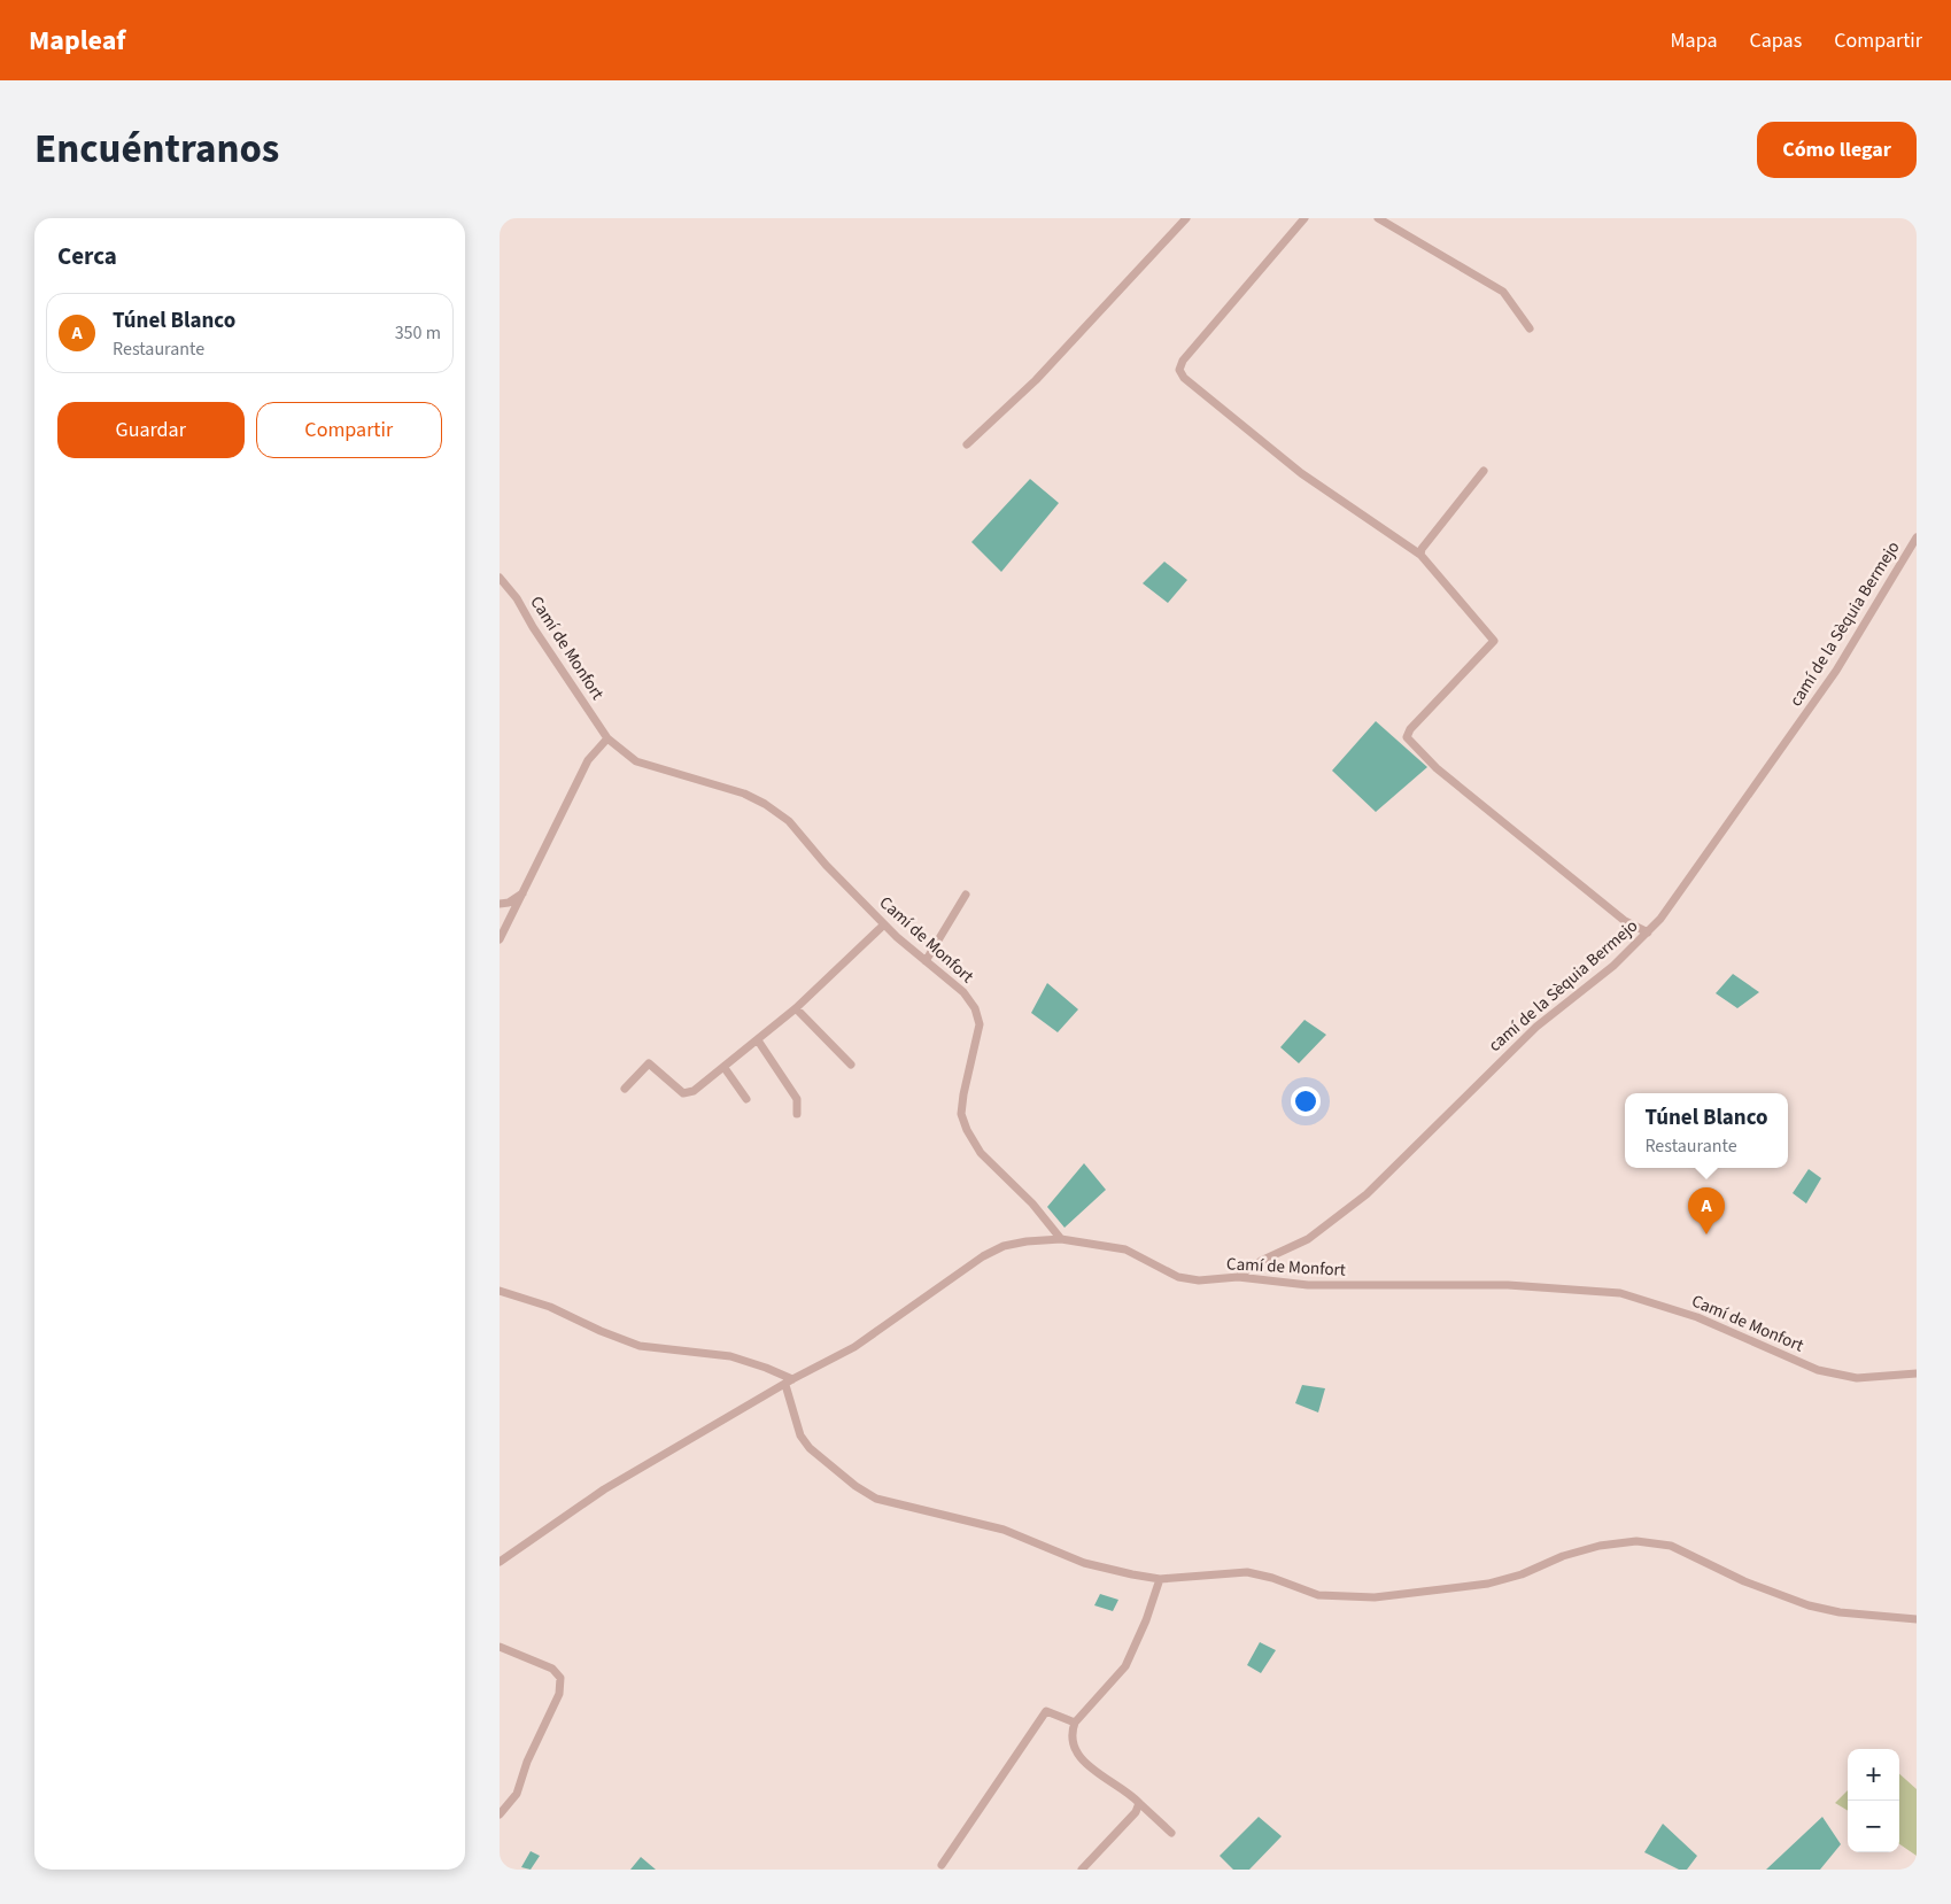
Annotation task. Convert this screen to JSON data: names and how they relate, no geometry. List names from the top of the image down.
{
  "streets": {
    "street": ["camí de la Sèquia Bermejo", "Camí de Monfort"]
  },
  "crossings": [
    ["camí de la Sèquia Bermejo", "Camí de Monfort"]
  ],
  "page": {
    "header": "Mapleaf",
    "nav": ["Mapa", "Capas", "Compartir"],
    "title": "Encuéntranos",
    "buttons": [
      "Cómo llegar",
      ["Guardar", "Compartir"]
    ],
    "heading": "Cerca",
    "list": [
      {
        "mark": "A",
        "name": "Túnel Blanco",
        "note": "Restaurante",
        "value": "350 m"
      }
    ],
    "popup": ["Túnel Blanco", "Restaurante"],
    "pins": "A",
    "map_buttons": ["+", "−"]
  }
}
